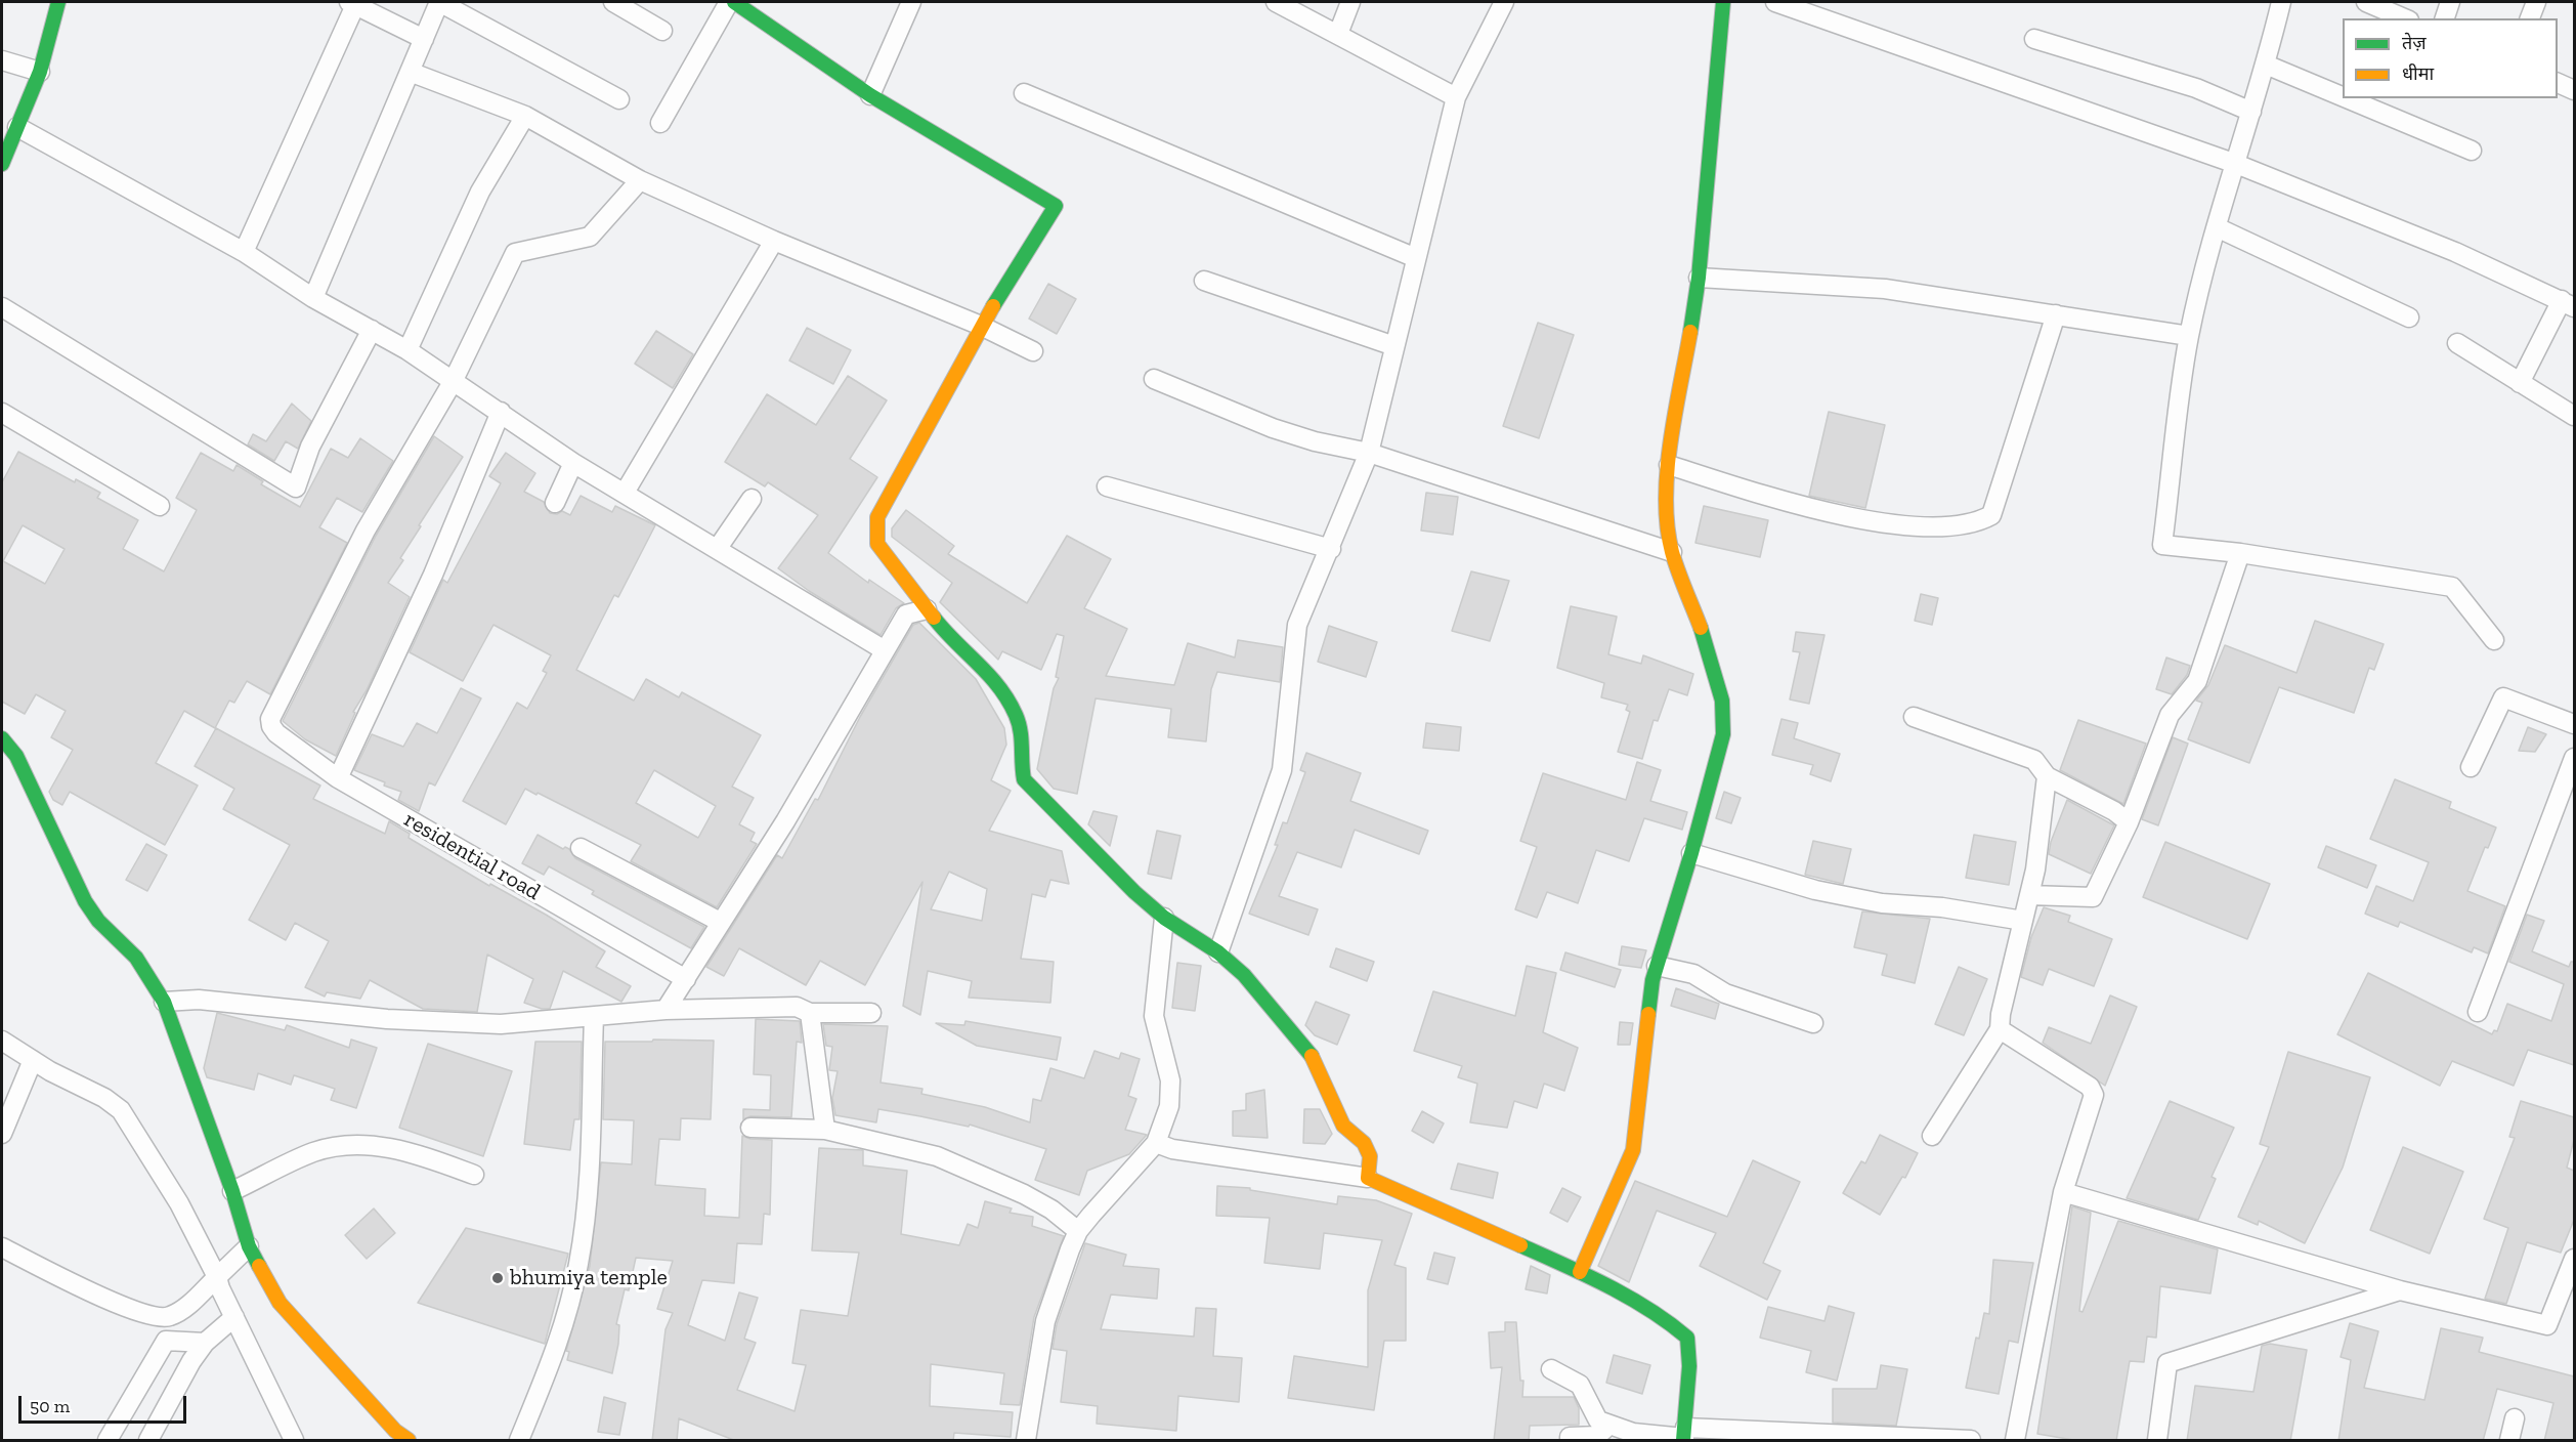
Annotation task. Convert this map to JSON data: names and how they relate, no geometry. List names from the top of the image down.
{
  "streets": {
    "street": ["residential road"]
  },
  "places": ["bhumiya temple"],
  "legend": ["तेज़", "धीमा"],
  "scale_bar": "50 m"
}
